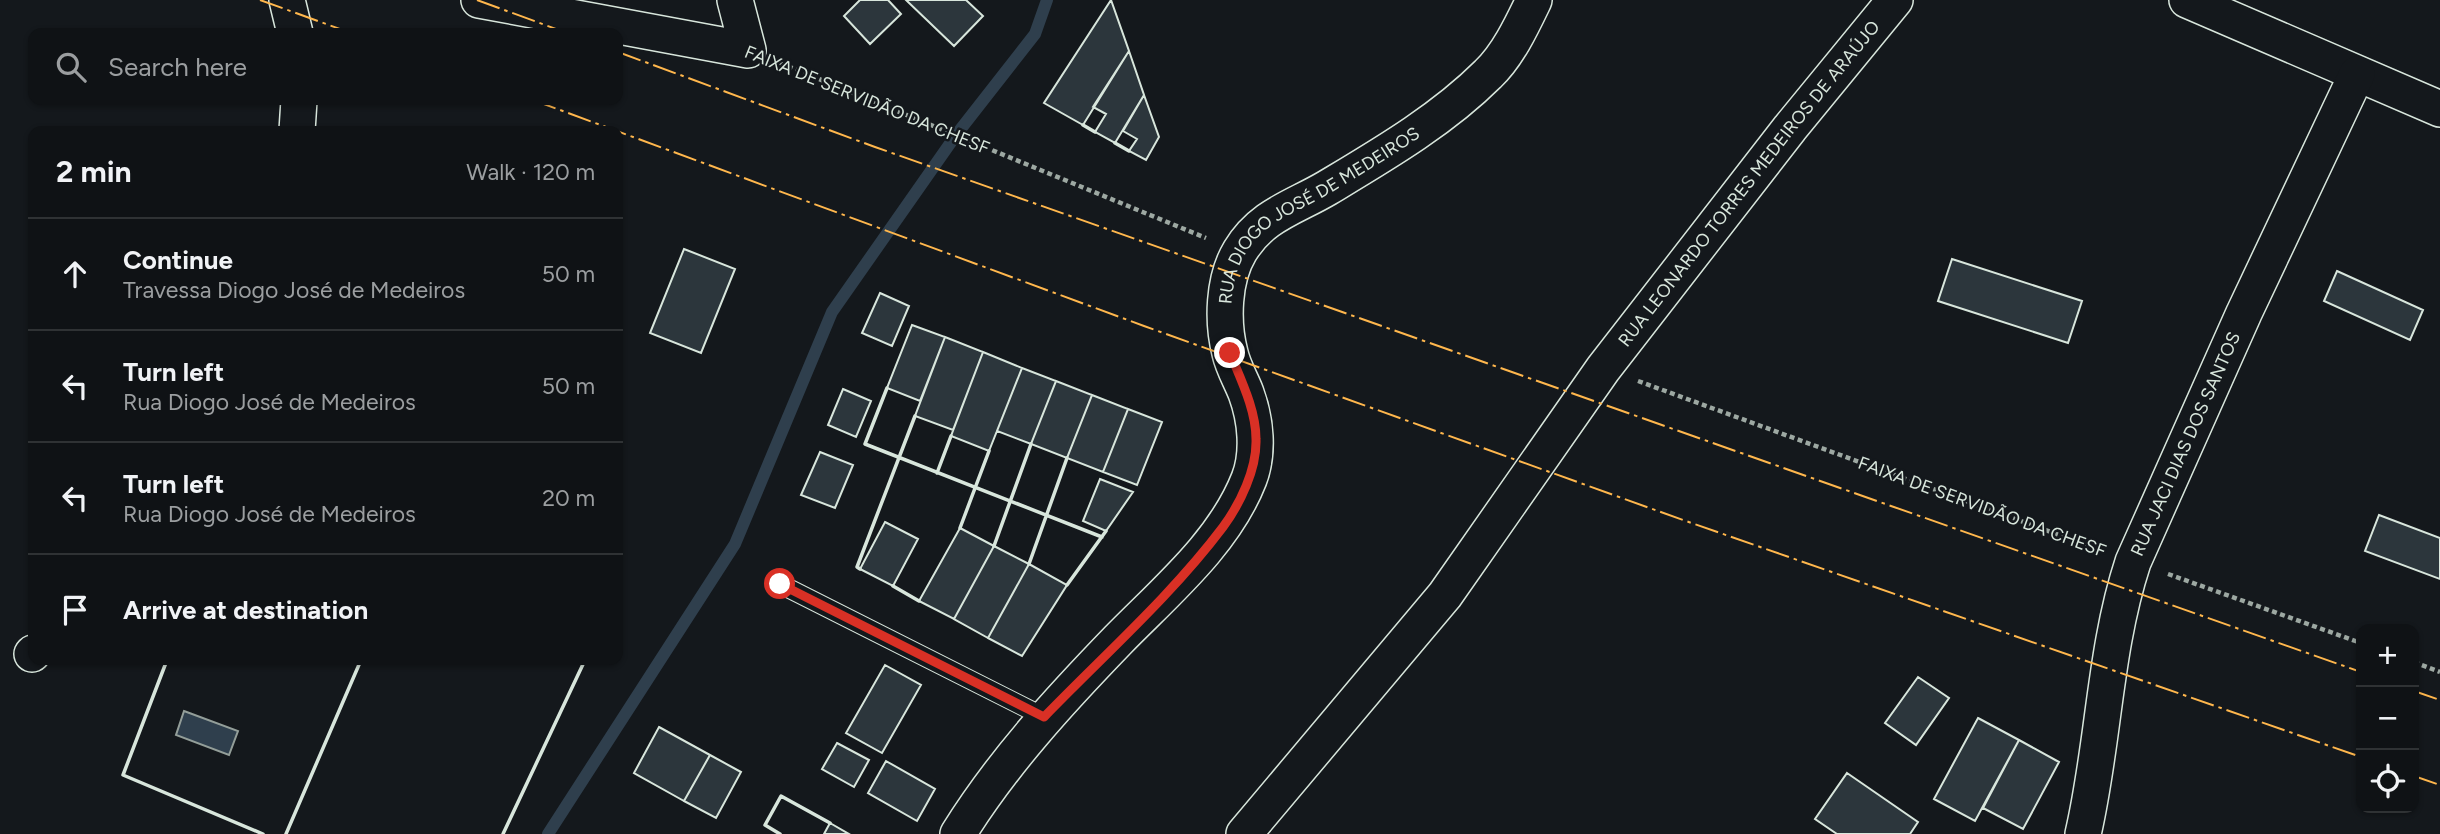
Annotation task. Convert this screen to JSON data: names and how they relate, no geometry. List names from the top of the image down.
{
  "streets": {
    "street": [
      "FAIXA DE SERVIDÃO DA CHESF",
      "RUA LEONARDO TORRES MEDEIROS DE ARAÚJO",
      "RUA DIOGO JOSÉ DE MEDEIROS",
      "RUA JACI DIAS DOS SANTOS"
    ]
  },
  "crossings": [
    ["FAIXA DE SERVIDÃO DA CHESF", "RUA LEONARDO TORRES MEDEIROS DE ARAÚJO"],
    ["FAIXA DE SERVIDÃO DA CHESF", "RUA DIOGO JOSÉ DE MEDEIROS"],
    ["FAIXA DE SERVIDÃO DA CHESF", "RUA JACI DIAS DOS SANTOS"]
  ],
  "page": {
    "search": "Search here",
    "heading": ["2 min", "Walk · 120 m"],
    "list": [
      ["Continue", "Travessa Diogo José de Medeiros", "50 m"],
      ["Turn left", "Rua Diogo José de Medeiros", "50 m"],
      ["Turn left", "Rua Diogo José de Medeiros", "20 m"],
      "Arrive at destination"
    ],
    "map_buttons": ["+", "−"]
  }
}
